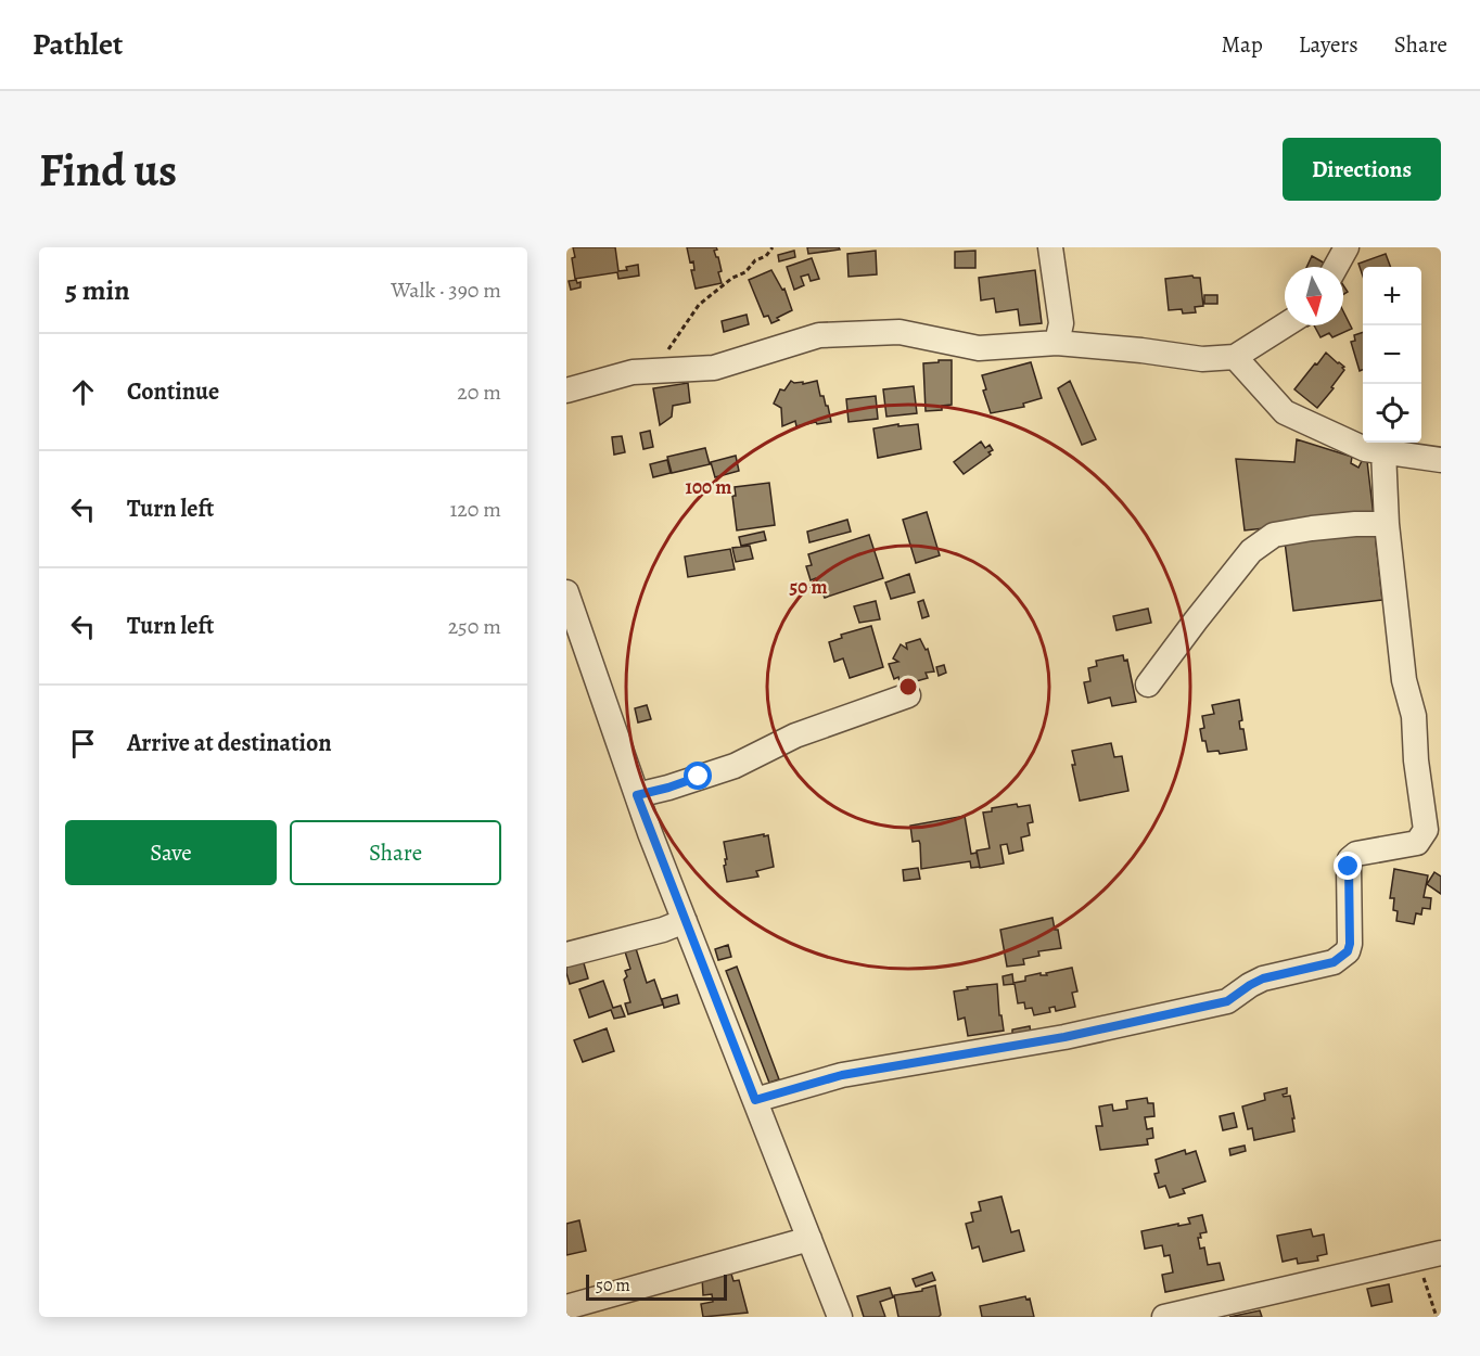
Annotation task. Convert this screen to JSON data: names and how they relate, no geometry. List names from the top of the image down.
{
  "scale_bar": "50 m",
  "north": "bottom",
  "page": {
    "header": "Pathlet",
    "nav": ["Map", "Layers", "Share"],
    "buttons": [
      "Directions",
      ["Save", "Share"]
    ],
    "title": "Find us",
    "heading": ["5 min", "Walk · 390 m"],
    "map_buttons": ["+", "−"],
    "list": [
      ["Continue", "20 m"],
      ["Turn left", "120 m"],
      ["Turn left", "250 m"],
      "Arrive at destination"
    ],
    "scale": "50 m"
  },
  "rings": ["100 m", "50 m"]
}
